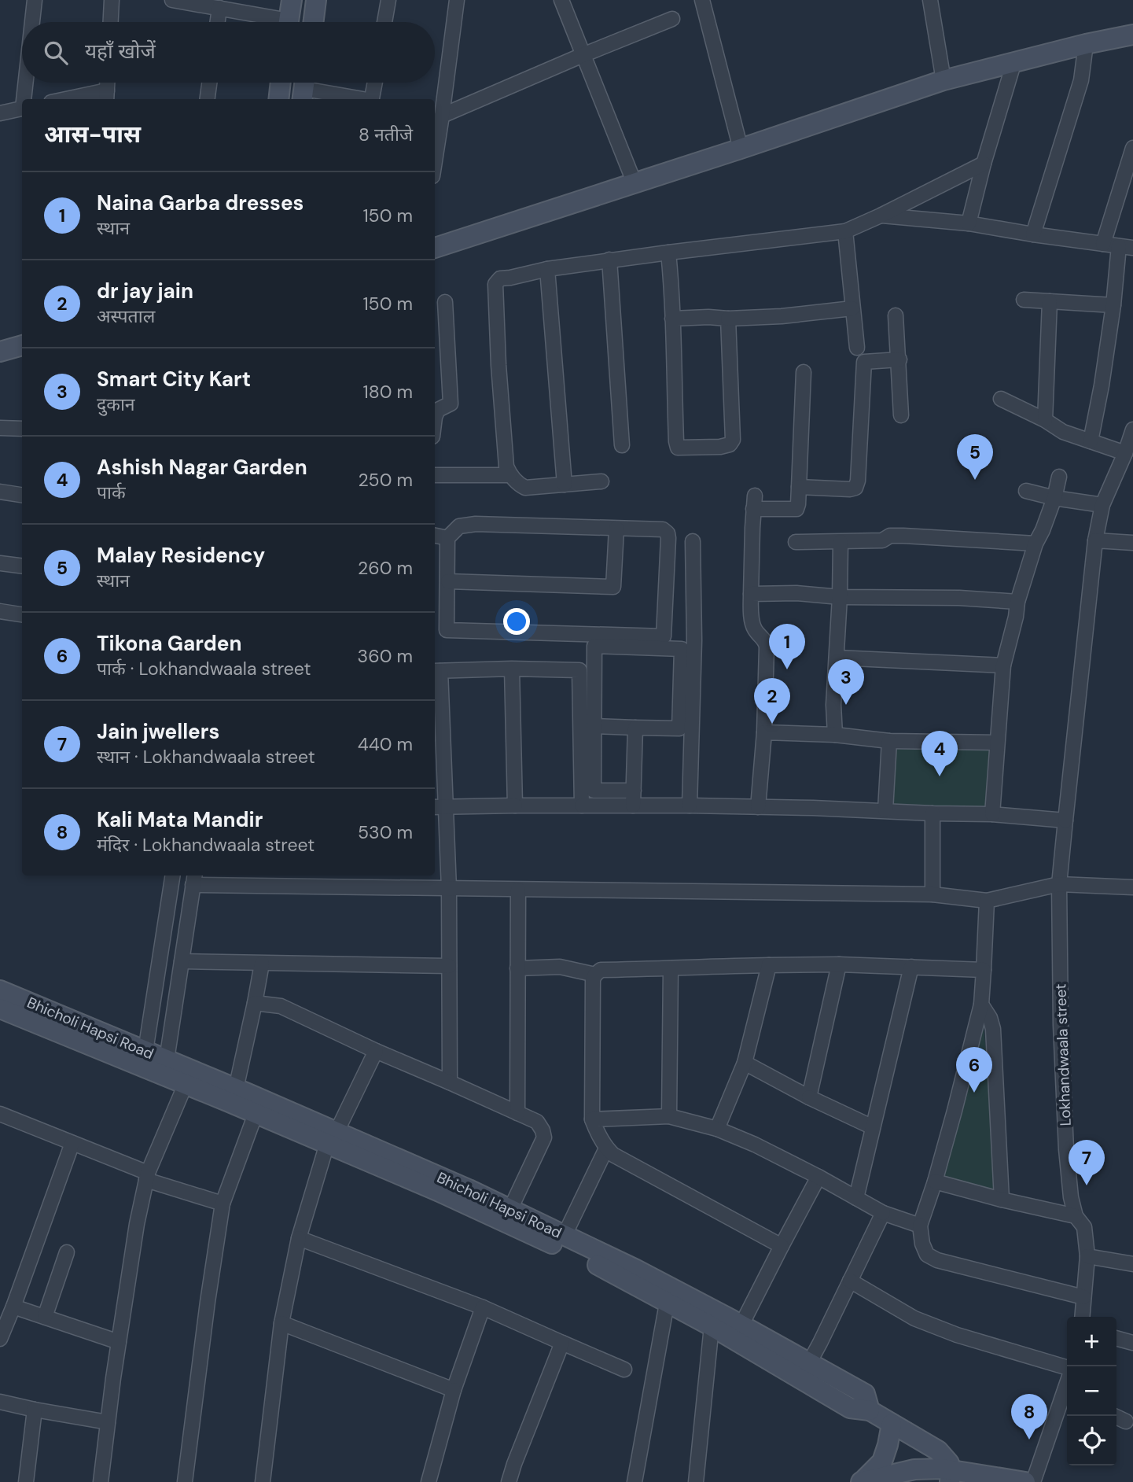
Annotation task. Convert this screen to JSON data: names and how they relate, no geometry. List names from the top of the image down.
{
  "streets": {
    "street": ["Bhicholi Hapsi Road", "Lokhandwaala street"]
  },
  "page": {
    "search": "यहाँ खोजें",
    "heading": ["आस-पास", "8 नतीजे"],
    "list": [
      {
        "mark": "1",
        "name": "Naina Garba dresses",
        "note": "स्थान",
        "value": "150 m"
      },
      {
        "mark": "2",
        "name": "dr jay jain",
        "note": "अस्पताल",
        "value": "150 m"
      },
      {
        "mark": "3",
        "name": "Smart City Kart",
        "note": "दुकान",
        "value": "180 m"
      },
      {
        "mark": "4",
        "name": "Ashish Nagar Garden",
        "note": "पार्क",
        "value": "250 m"
      },
      {
        "mark": "5",
        "name": "Malay Residency",
        "note": "स्थान",
        "value": "260 m"
      },
      {
        "mark": "6",
        "name": "Tikona Garden",
        "note": "पार्क · Lokhandwaala street",
        "value": "360 m"
      },
      {
        "mark": "7",
        "name": "Jain jwellers",
        "note": "स्थान · Lokhandwaala street",
        "value": "440 m"
      },
      {
        "mark": "8",
        "name": "Kali Mata Mandir",
        "note": "मंदिर · Lokhandwaala street",
        "value": "530 m"
      }
    ],
    "pins": [
      "5",
      "1",
      "3",
      "2",
      "4",
      "6",
      "7",
      "8"
    ],
    "map_buttons": ["+", "−"]
  }
}
